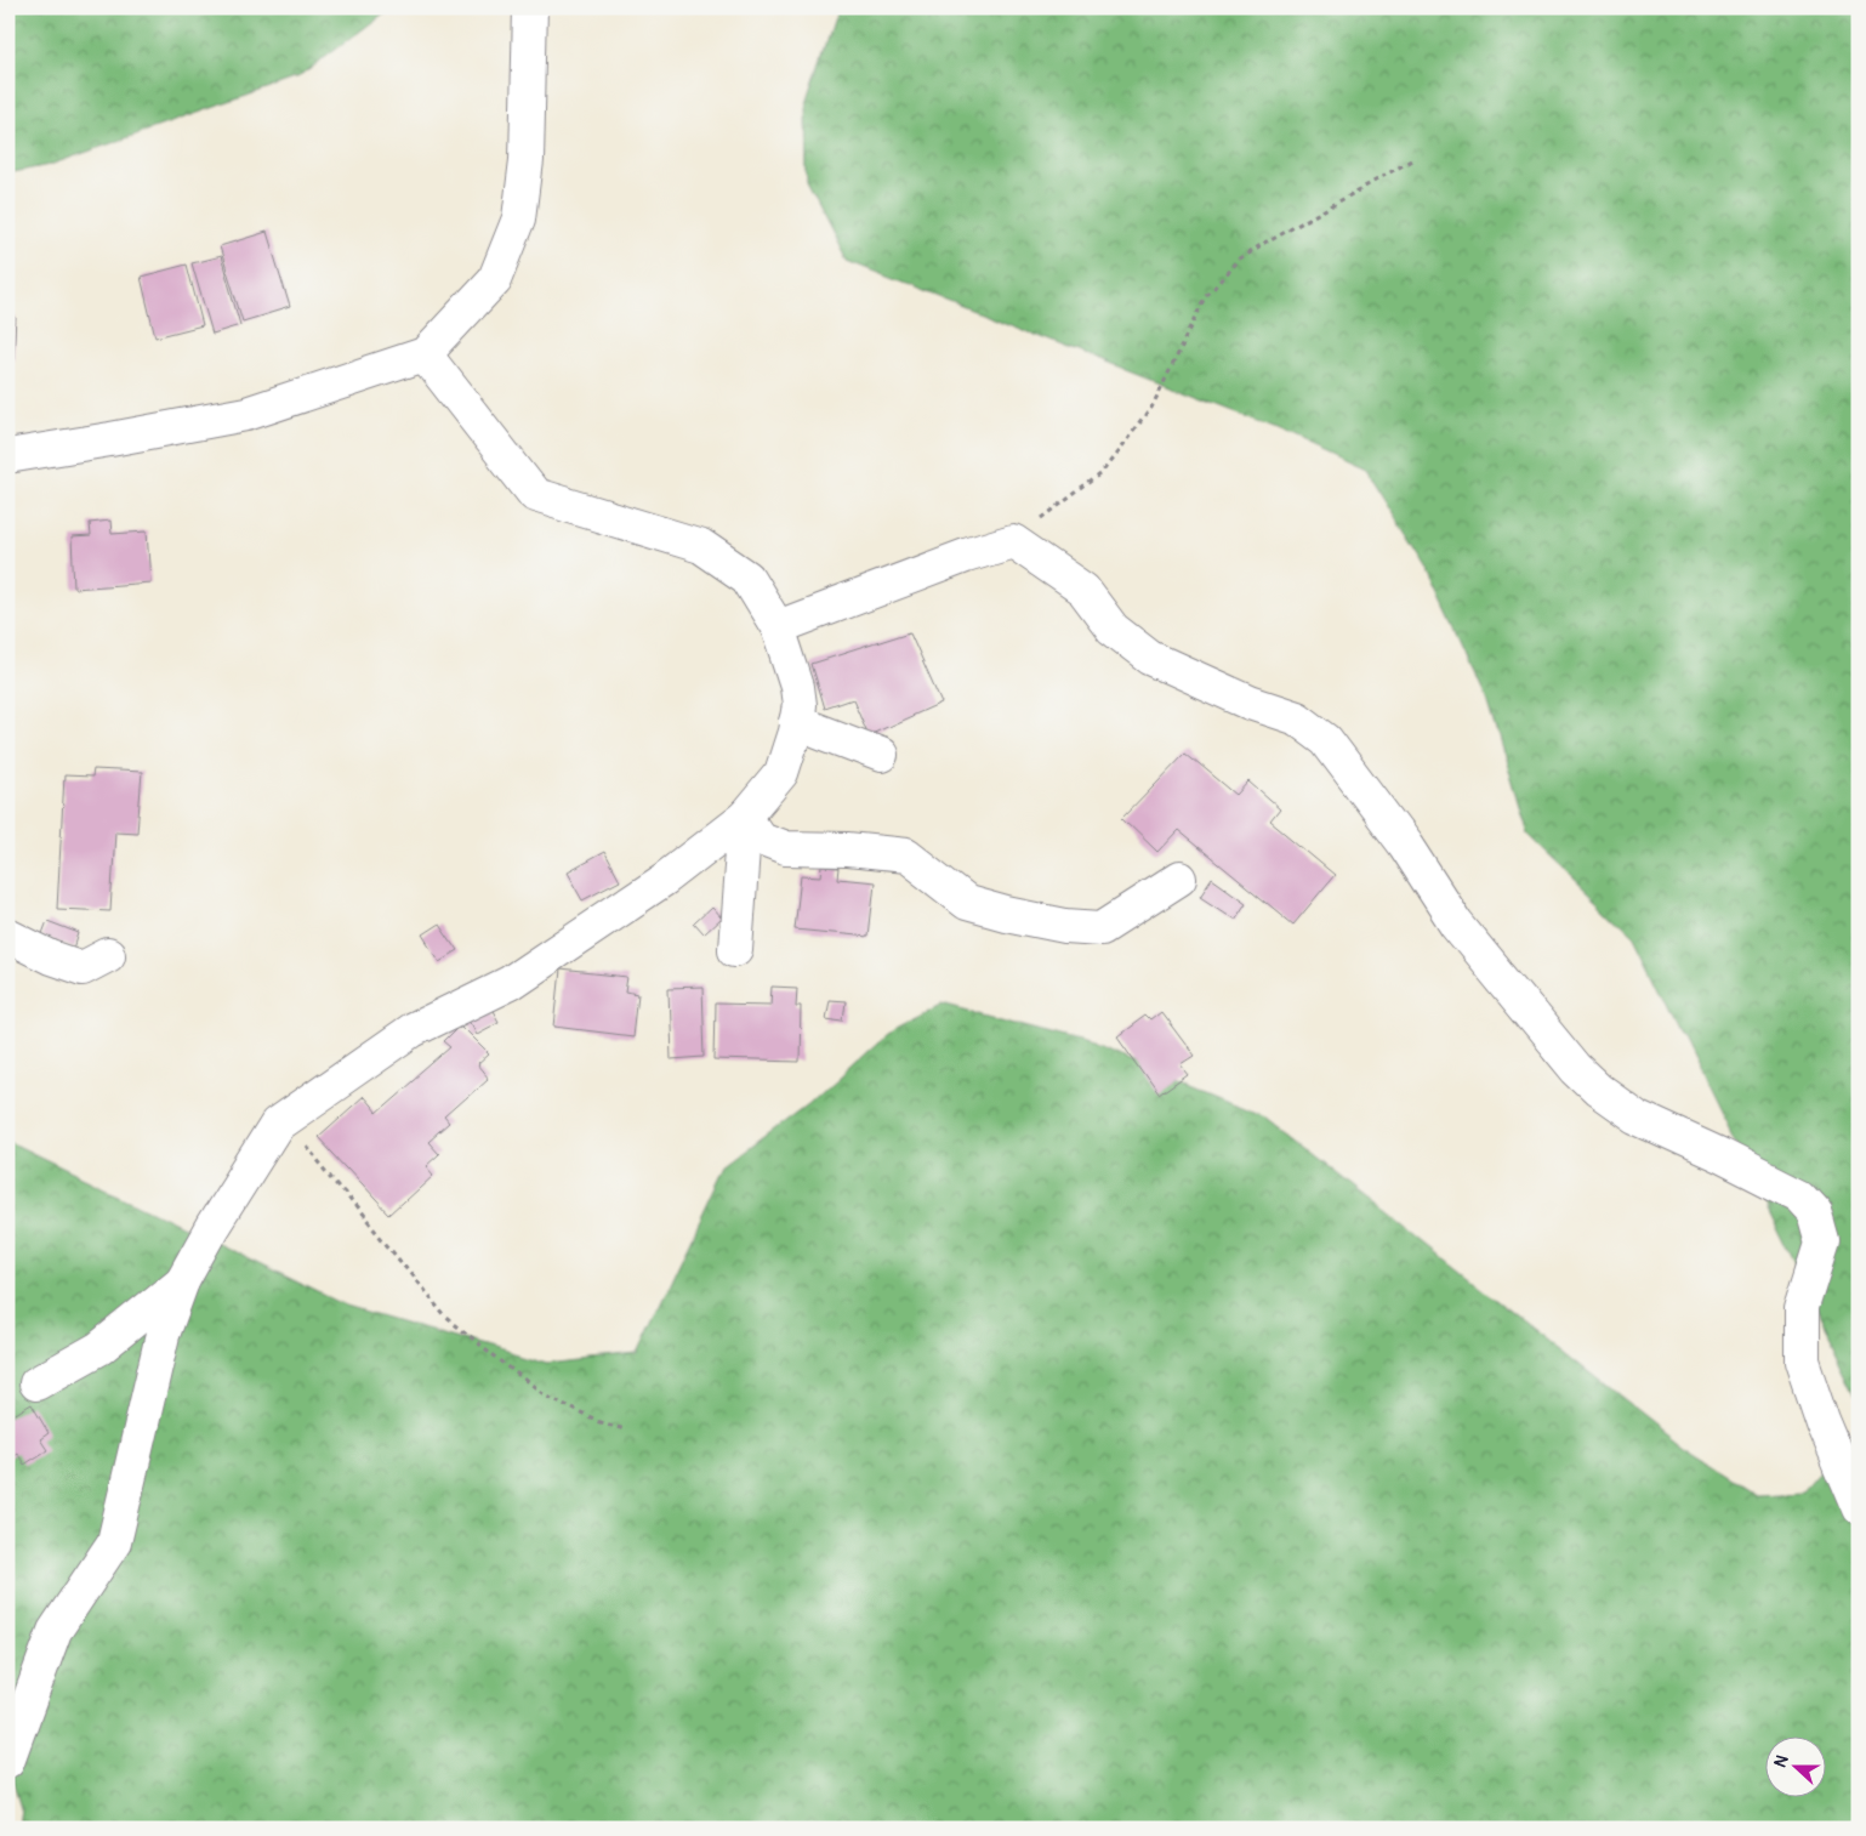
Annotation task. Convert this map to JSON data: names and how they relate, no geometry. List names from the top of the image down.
{
  "north": "left"
}
